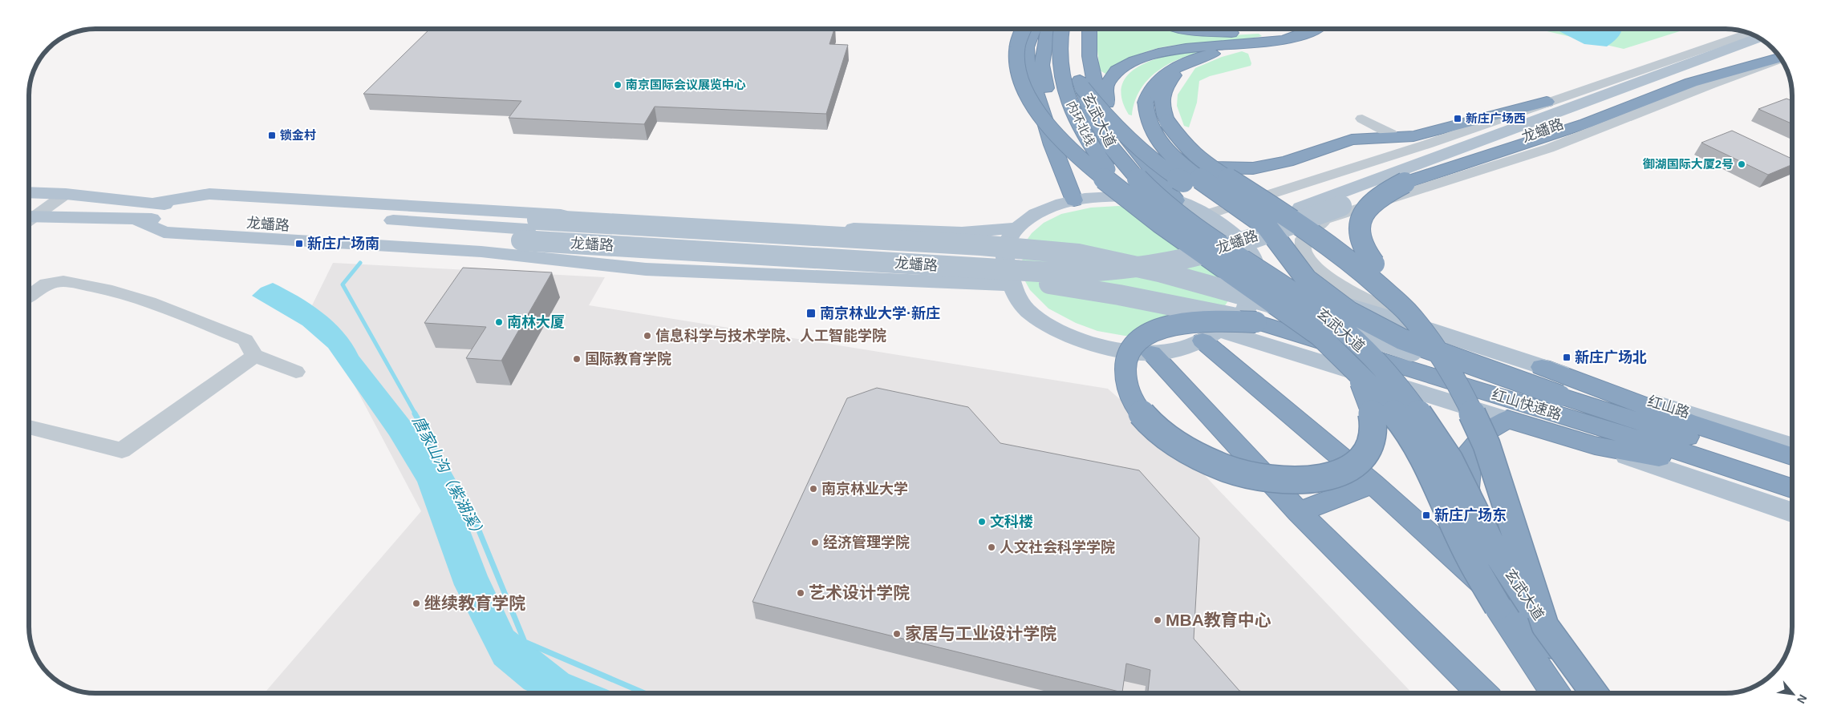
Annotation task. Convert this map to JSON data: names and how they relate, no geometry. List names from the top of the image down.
{
  "streets": {
    "highway": ["玄武大道", "内环北线", "红山快速路"],
    "main road": ["龙蟠路", "红山路"]
  },
  "crossings": [
    ["玄武大道", "内环北线"],
    ["玄武大道", "红山快速路"]
  ],
  "water": ["唐家山沟（紫湖溪）"],
  "places": {
    "other": [
      "南京国际会议展览中心",
      "御湖国际大厦2号",
      "南林大厦",
      "信息科学与技术学院、人工智能学院",
      "国际教育学院",
      "南京林业大学",
      "文科楼",
      "经济管理学院",
      "人文社会科学学院",
      "艺术设计学院",
      "继续教育学院",
      "MBA教育中心",
      "家居与工业设计学院"
    ],
    "transit": [
      "新庄广场西",
      "锁金村",
      "新庄广场南",
      "南京林业大学·新庄",
      "新庄广场北",
      "新庄广场东"
    ]
  },
  "north": "bottom right"
}
